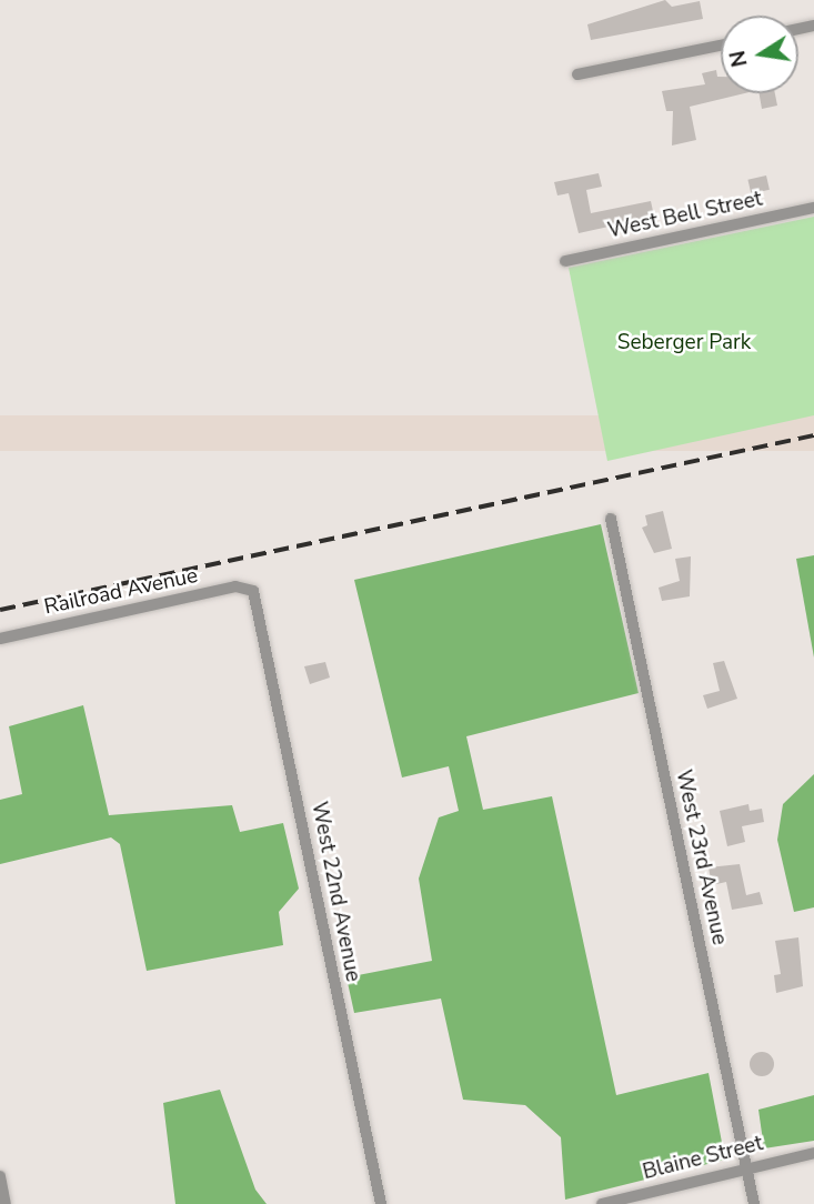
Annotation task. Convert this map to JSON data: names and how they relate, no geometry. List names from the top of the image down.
{
  "streets": {
    "street": [
      "West Bell Street",
      "Railroad Avenue",
      "West 23rd Avenue",
      "West 22nd Avenue",
      "Blaine Street"
    ]
  },
  "crossings": [
    ["Railroad Avenue", "West 22nd Avenue"],
    ["West 23rd Avenue", "Blaine Street"]
  ],
  "parks": ["Seberger Park"],
  "north": "left"
}
